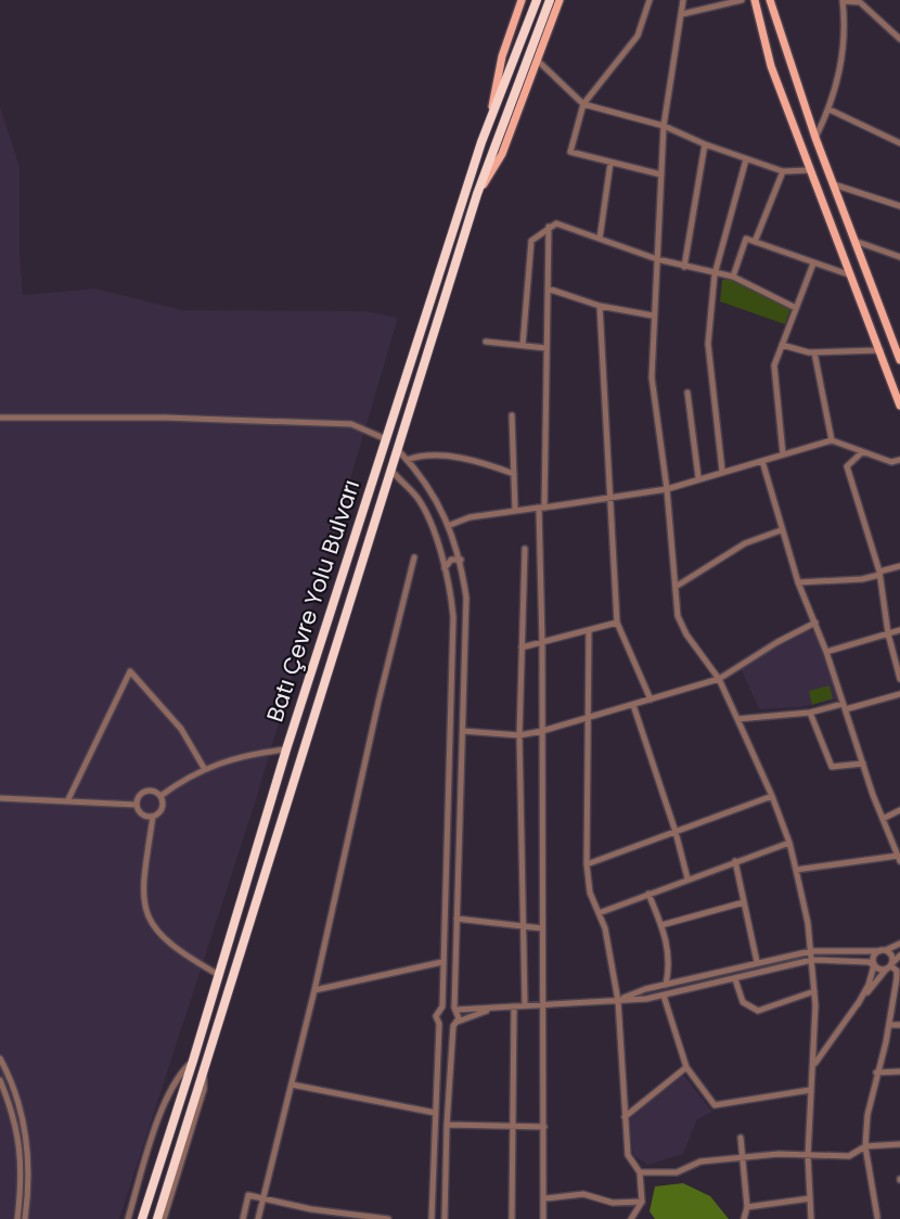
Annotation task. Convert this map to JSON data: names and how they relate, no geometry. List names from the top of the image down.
{
  "streets": {
    "highway": ["Batı Çevre Yolu Bulvarı"]
  }
}
